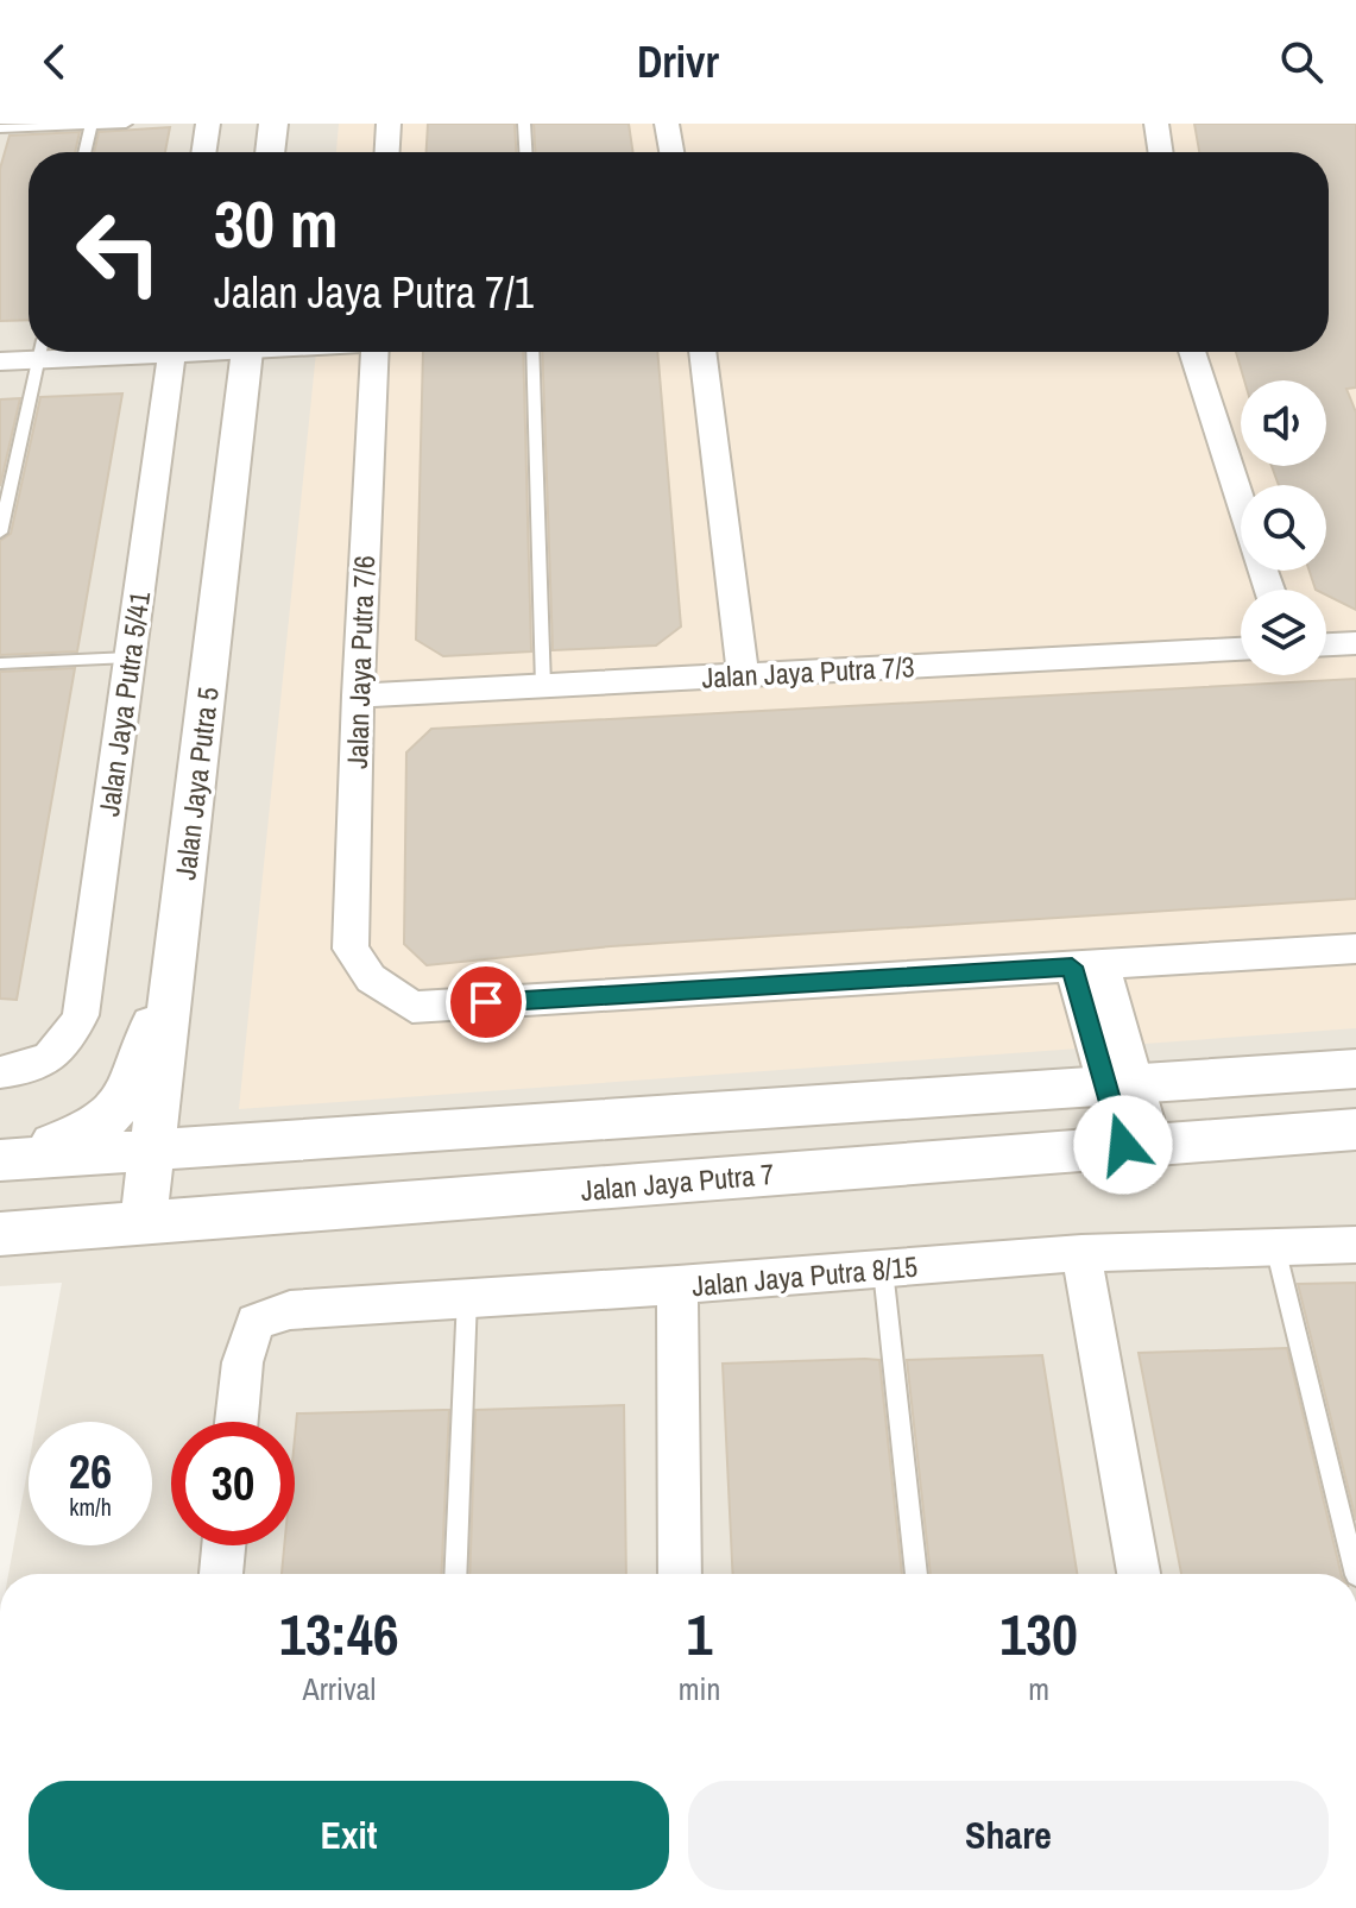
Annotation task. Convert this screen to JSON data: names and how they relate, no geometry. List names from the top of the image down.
{
  "streets": {
    "street": [
      "Jalan Jaya Putra 7/6",
      "Jalan Jaya Putra 7/3",
      "Jalan Jaya Putra 5/41",
      "Jalan Jaya Putra 5",
      "Jalan Jaya Putra 7",
      "Jalan Jaya Putra 8/15"
    ]
  },
  "crossings": [
    ["Jalan Jaya Putra 7/6", "Jalan Jaya Putra 7/3"],
    ["Jalan Jaya Putra 5", "Jalan Jaya Putra 7"]
  ],
  "page": {
    "header": "Drivr",
    "turn": ["30 m", "Jalan Jaya Putra 7/1"],
    "speed": "26 km/h",
    "limit": "30",
    "eta": [
      "13:46",
      "Arrival",
      "1",
      "min",
      "130",
      "m"
    ],
    "buttons": ["Exit", "Share"]
  }
}
